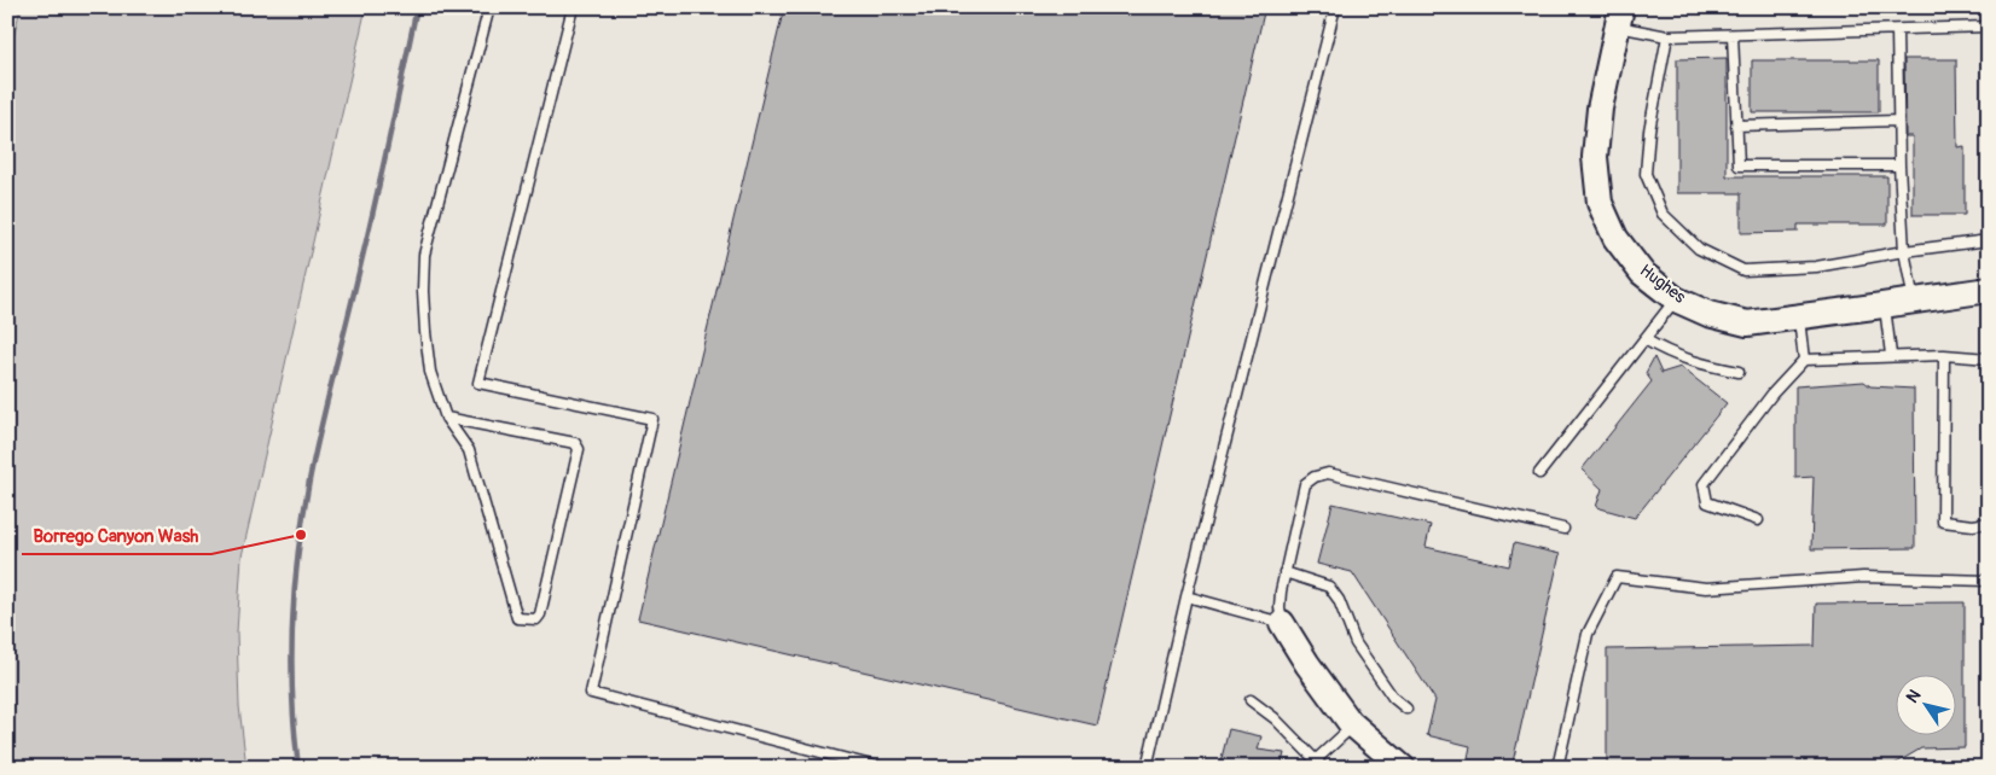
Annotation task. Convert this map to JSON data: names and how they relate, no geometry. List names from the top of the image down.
{
  "streets": {
    "street": ["Hughes"]
  },
  "places": ["Borrego Canyon Wash"],
  "north": "top left"
}
